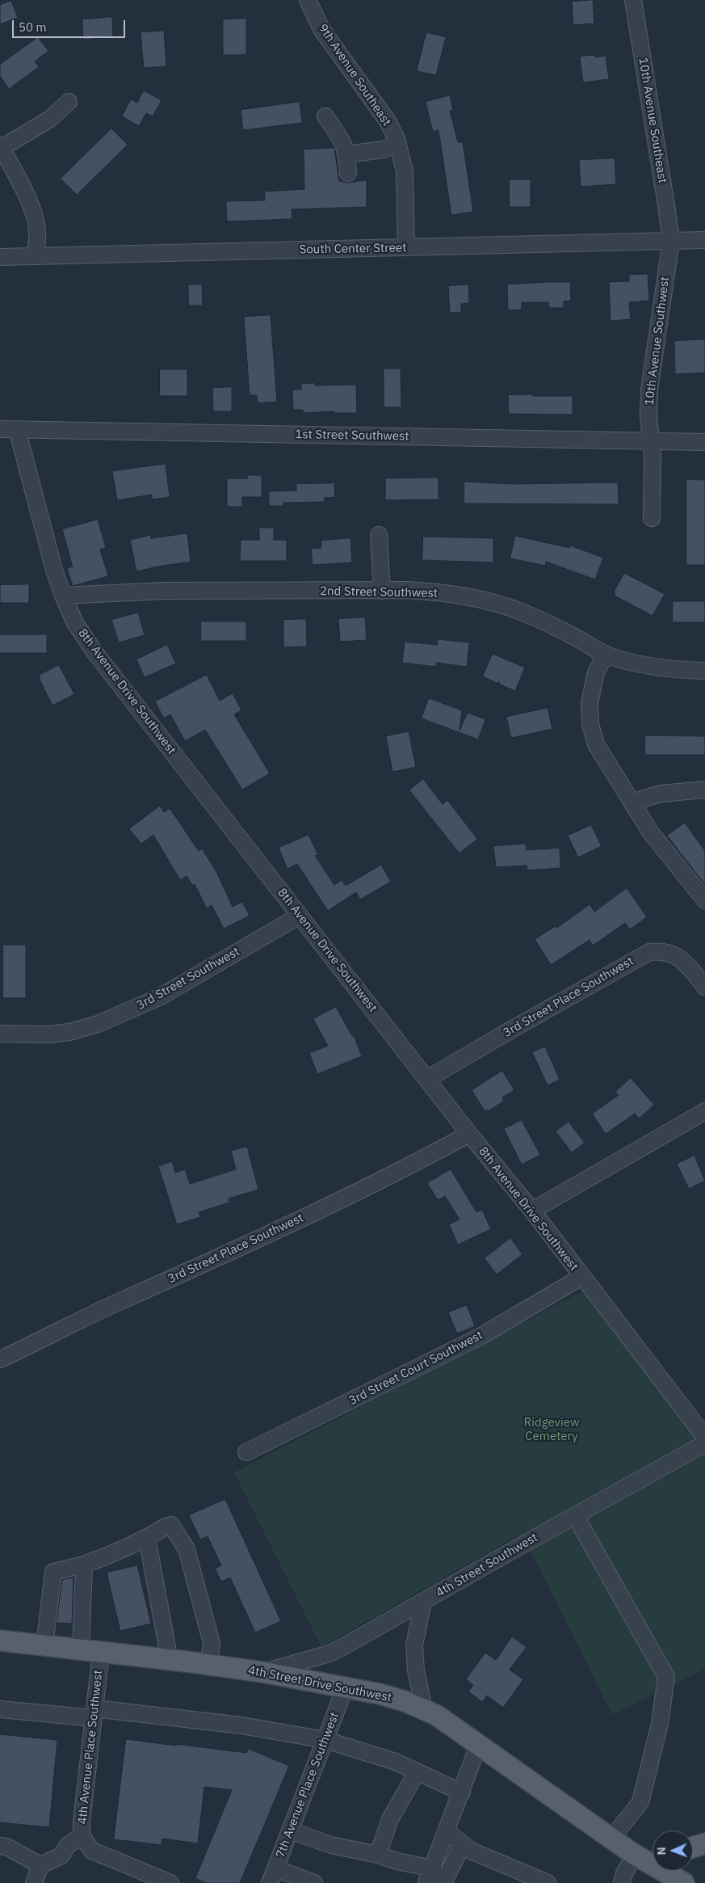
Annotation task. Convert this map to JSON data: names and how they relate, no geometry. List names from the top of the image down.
{
  "streets": {
    "main road": ["4th Street Drive Southwest"],
    "street": [
      "9th Avenue Southeast",
      "10th Avenue Southeast",
      "South Center Street",
      "10th Avenue Southwest",
      "1st Street Southwest",
      "2nd Street Southwest",
      "8th Avenue Drive Southwest",
      "3rd Street Southwest",
      "3rd Street Place Southwest",
      "3rd Street Court Southwest",
      "4th Street Southwest",
      "4th Avenue Place Southwest",
      "7th Avenue Place Southwest"
    ]
  },
  "crossings": [
    ["9th Avenue Southeast", "South Center Street"],
    ["10th Avenue Southeast", "South Center Street"],
    ["10th Avenue Southeast", "10th Avenue Southwest"],
    ["South Center Street", "10th Avenue Southwest"],
    ["10th Avenue Southwest", "1st Street Southwest"],
    ["1st Street Southwest", "8th Avenue Drive Southwest"],
    ["2nd Street Southwest", "8th Avenue Drive Southwest"],
    ["8th Avenue Drive Southwest", "3rd Street Southwest"],
    ["8th Avenue Drive Southwest", "3rd Street Place Southwest"],
    ["8th Avenue Drive Southwest", "3rd Street Court Southwest"],
    ["4th Street Southwest", "4th Street Drive Southwest"],
    ["4th Street Drive Southwest", "4th Avenue Place Southwest"],
    ["4th Street Drive Southwest", "7th Avenue Place Southwest"]
  ],
  "parks": ["Ridgeview Cemetery"],
  "scale_bar": "50 m",
  "north": "left"
}
